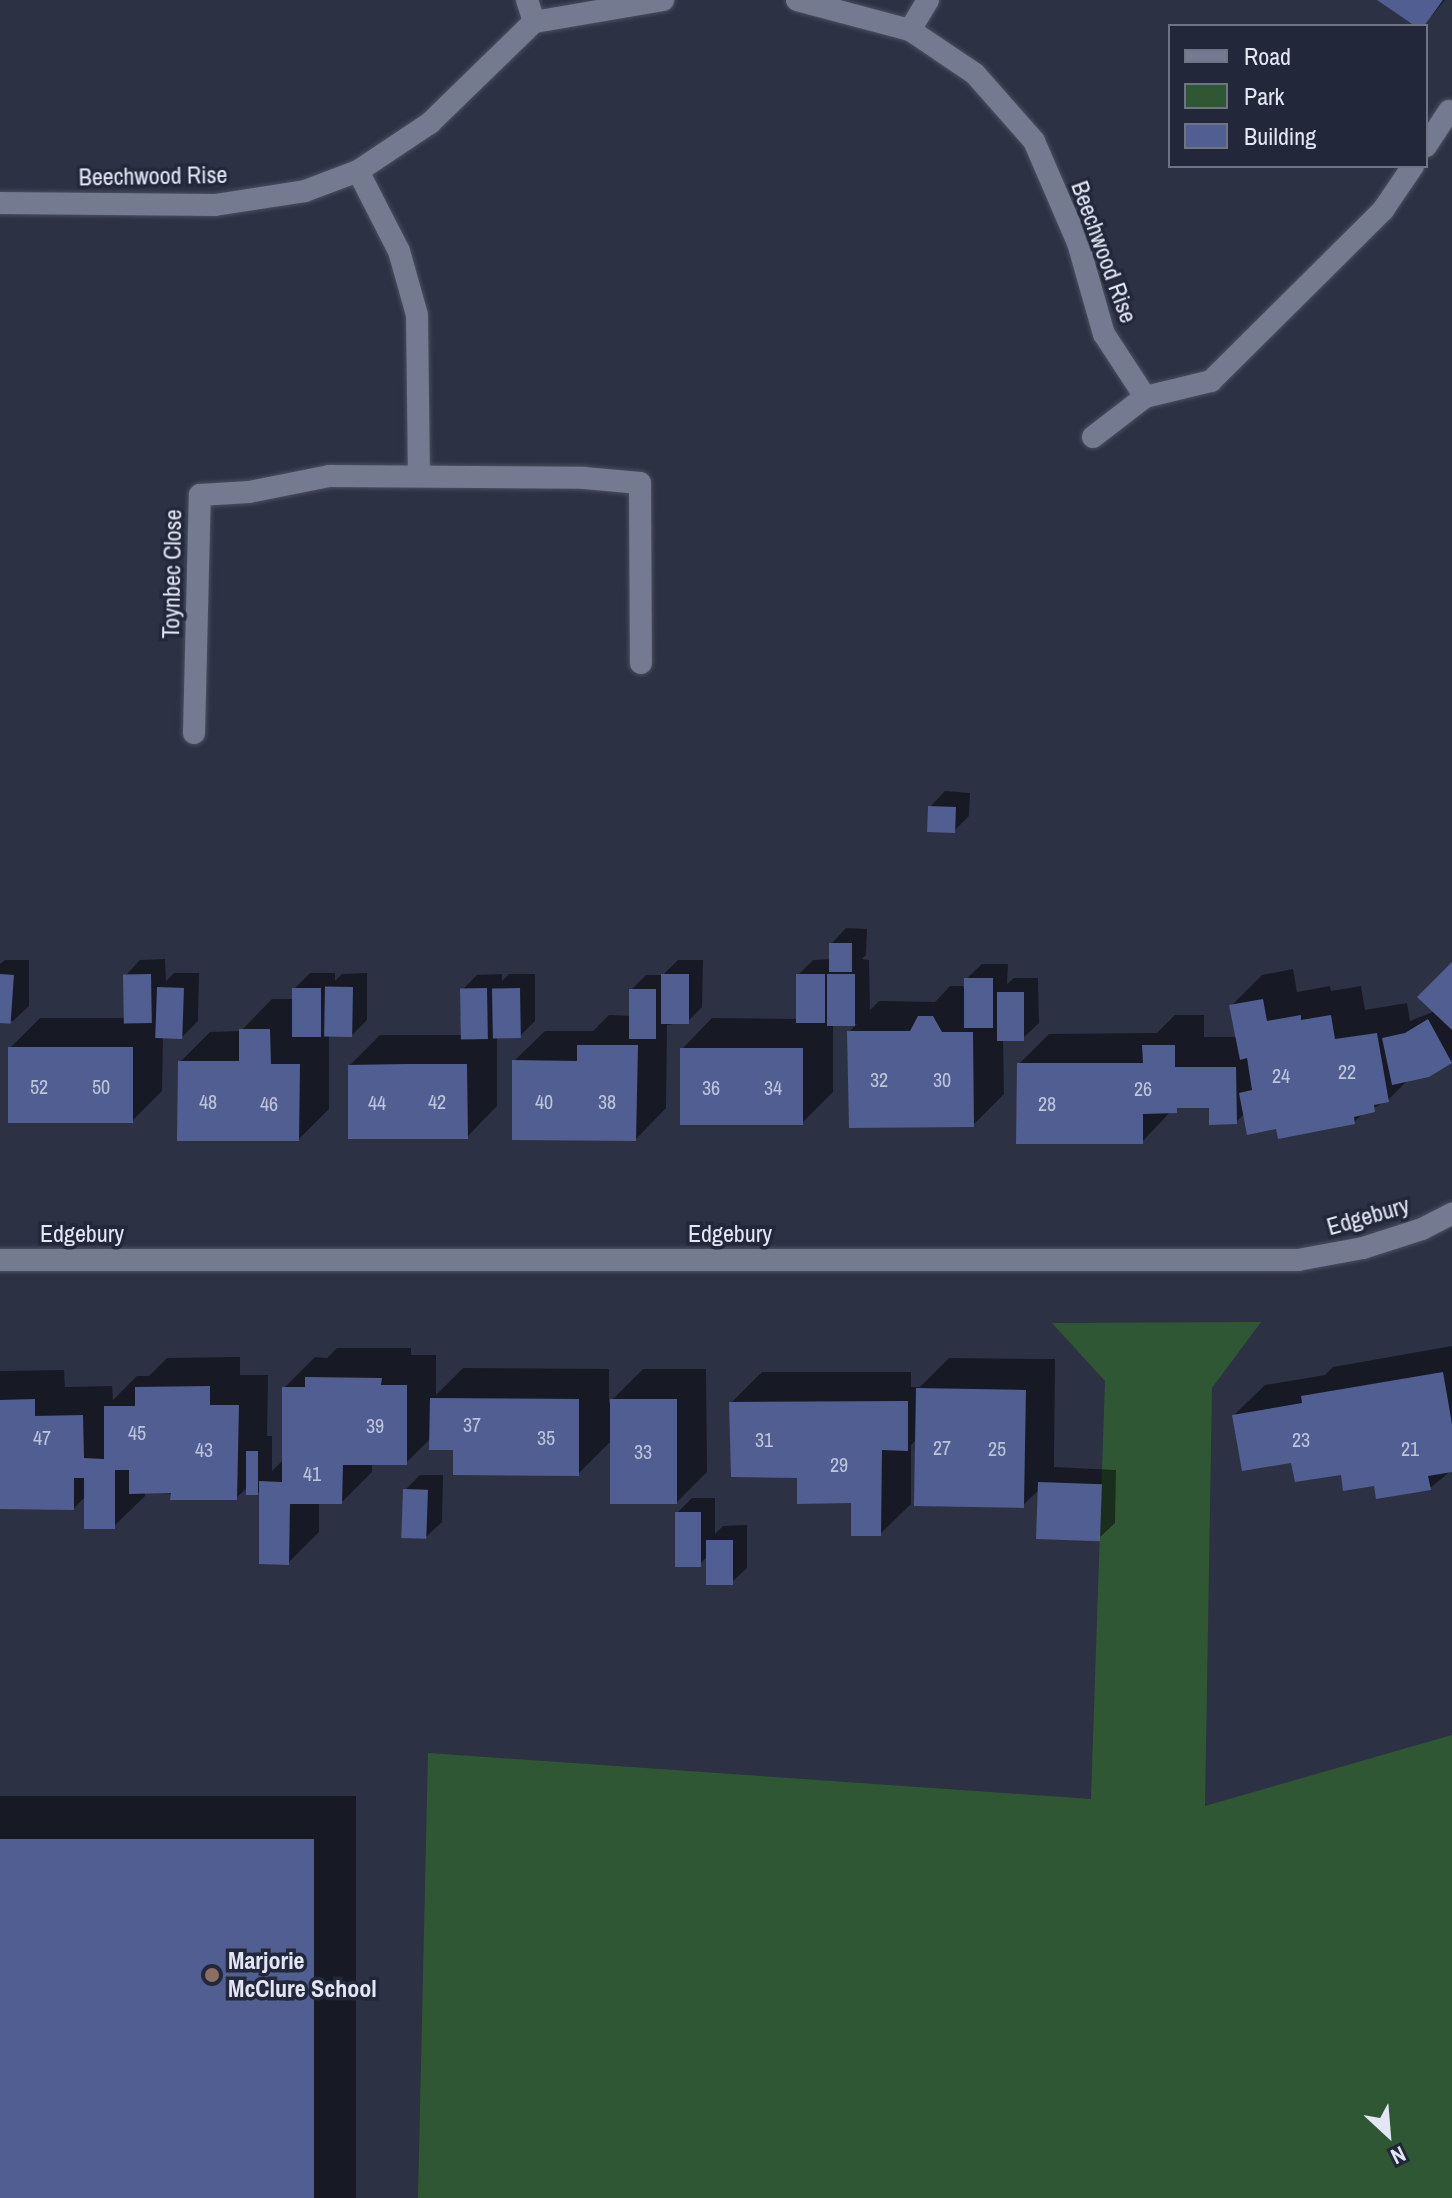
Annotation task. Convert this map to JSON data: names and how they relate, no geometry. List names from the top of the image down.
{
  "streets": {
    "street": ["Beechwood Rise", "Toynbec Close", "Edgebury"]
  },
  "places": ["Marjorie McClure School"],
  "house_numbers": [
    "22",
    "24",
    "32",
    "30",
    "52",
    "50",
    "36",
    "34",
    "26",
    "48",
    "42",
    "40",
    "38",
    "44",
    "46",
    "28",
    "37",
    "39",
    "45",
    "47",
    "35",
    "31",
    "23",
    "27",
    "25",
    "21",
    "43",
    "33",
    "29",
    "41"
  ],
  "legend": ["Road", "Park", "Building"],
  "north": "bottom right"
}
